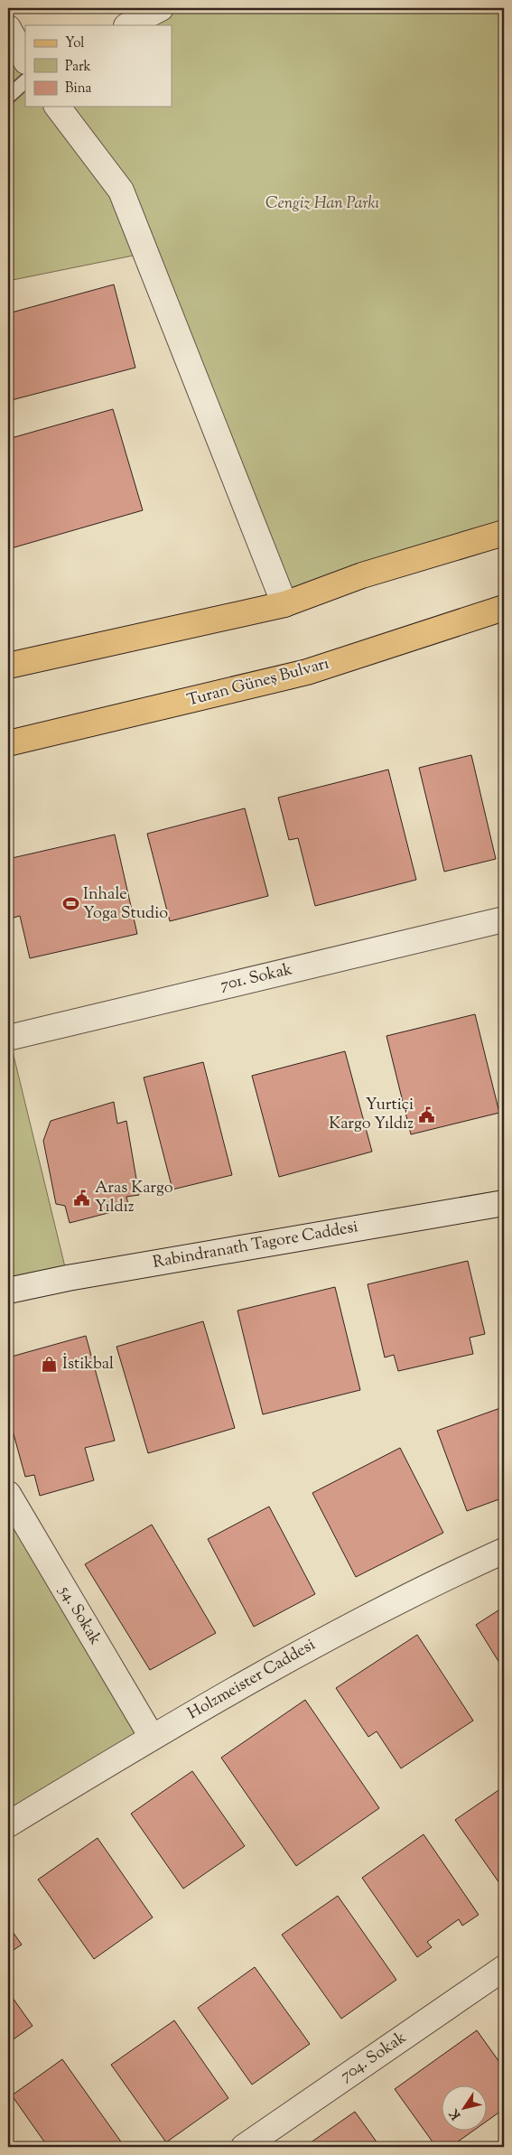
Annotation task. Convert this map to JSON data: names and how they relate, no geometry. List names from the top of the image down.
{
  "streets": {
    "main road": ["Turan Güneş Bulvarı"],
    "street": [
      "701. Sokak",
      "Rabindranath Tagore Caddesi",
      "54. Sokak",
      "Holzmeister Caddesi",
      "704. Sokak"
    ]
  },
  "crossings": [
    ["54. Sokak", "Holzmeister Caddesi"]
  ],
  "parks": ["Cengiz Han Parkı"],
  "places": {
    "sports": ["Inhale Yoga Studio"],
    "public building": ["Yurtiçi Kargo Yıldız", "Aras Kargo Yıldız"],
    "shop": ["İstikbal"]
  },
  "legend": ["Yol", "Park", "Bina"],
  "north": "bottom left"
}
